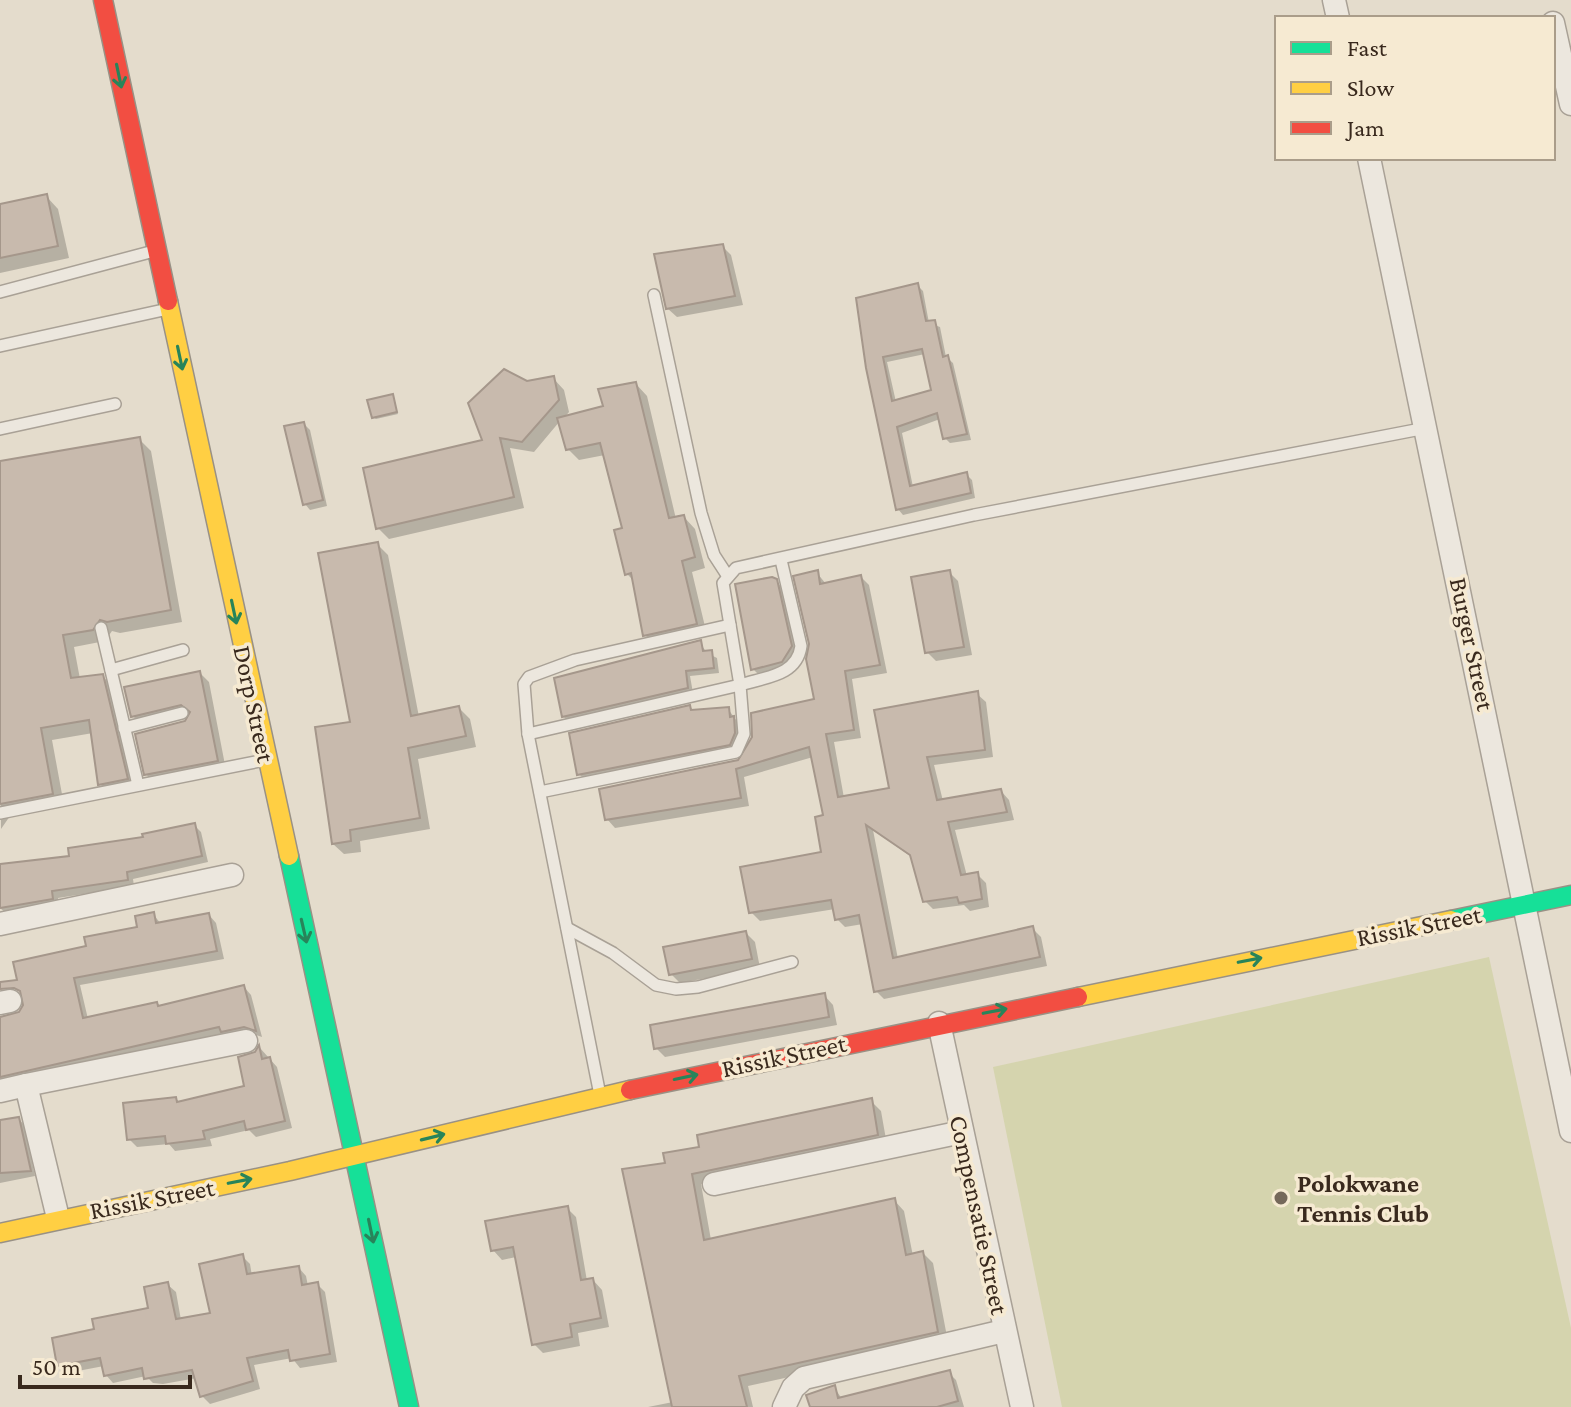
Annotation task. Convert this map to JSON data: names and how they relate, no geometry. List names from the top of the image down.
{
  "streets": {
    "street": [
      "Burger Street",
      "Dorp Street",
      "Rissik Street",
      "Compensatie Street"
    ]
  },
  "crossings": [
    ["Burger Street", "Rissik Street"],
    ["Dorp Street", "Rissik Street"],
    ["Rissik Street", "Compensatie Street"]
  ],
  "one_way": ["Dorp Street"],
  "places": ["Polokwane Tennis Club"],
  "legend": ["Fast", "Slow", "Jam"],
  "scale_bar": "50 m"
}
